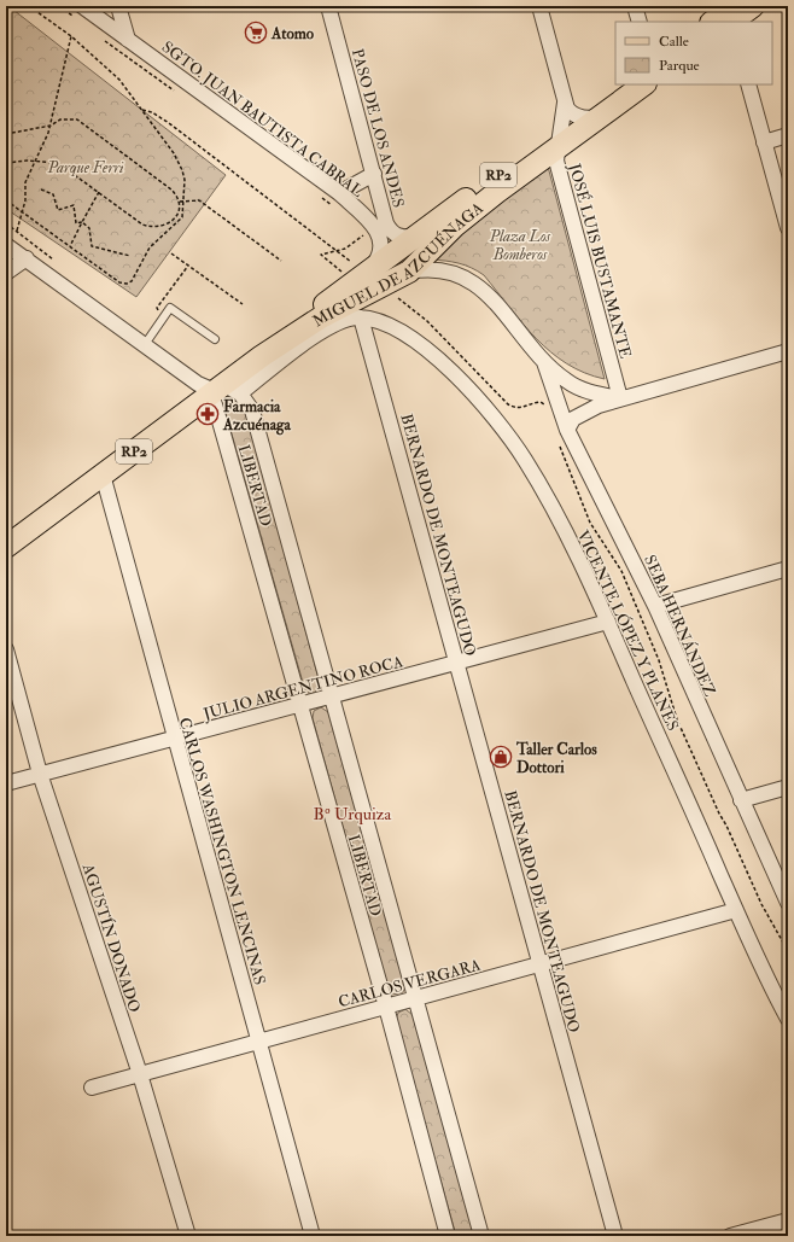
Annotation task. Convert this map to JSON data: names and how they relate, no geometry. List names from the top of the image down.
{
  "streets": {
    "main road": ["RP2", "MIGUEL DE AZCUÉNAGA"],
    "street": [
      "SGTO. JUAN BAUTISTA CABRAL",
      "PASO DE LOS ANDES",
      "JOSÉ LUIS BUSTAMANTE",
      "LIBERTAD",
      "BERNARDO DE MONTEAGUDO",
      "SEBA HERNÁNDEZ",
      "VICENTE LÓPEZ Y PLANES",
      "JULIO ARGENTINO ROCA",
      "CARLOS WASHINGTON LENCINAS",
      "AGUSTÍN DONADO",
      "CARLOS VERGARA"
    ]
  },
  "crossings": [
    ["SGTO. JUAN BAUTISTA CABRAL", "MIGUEL DE AZCUÉNAGA"],
    ["PASO DE LOS ANDES", "MIGUEL DE AZCUÉNAGA"],
    ["JOSÉ LUIS BUSTAMANTE", "MIGUEL DE AZCUÉNAGA"],
    ["JOSÉ LUIS BUSTAMANTE", "SEBA HERNÁNDEZ"],
    ["MIGUEL DE AZCUÉNAGA", "LIBERTAD"],
    ["MIGUEL DE AZCUÉNAGA", "BERNARDO DE MONTEAGUDO"],
    ["MIGUEL DE AZCUÉNAGA", "SEBA HERNÁNDEZ"],
    ["MIGUEL DE AZCUÉNAGA", "VICENTE LÓPEZ Y PLANES"],
    ["MIGUEL DE AZCUÉNAGA", "CARLOS WASHINGTON LENCINAS"],
    ["LIBERTAD", "JULIO ARGENTINO ROCA"],
    ["LIBERTAD", "CARLOS VERGARA"],
    ["BERNARDO DE MONTEAGUDO", "VICENTE LÓPEZ Y PLANES"],
    ["BERNARDO DE MONTEAGUDO", "JULIO ARGENTINO ROCA"],
    ["BERNARDO DE MONTEAGUDO", "CARLOS VERGARA"],
    ["VICENTE LÓPEZ Y PLANES", "JULIO ARGENTINO ROCA"],
    ["VICENTE LÓPEZ Y PLANES", "CARLOS VERGARA"],
    ["JULIO ARGENTINO ROCA", "CARLOS WASHINGTON LENCINAS"],
    ["JULIO ARGENTINO ROCA", "AGUSTÍN DONADO"],
    ["CARLOS WASHINGTON LENCINAS", "CARLOS VERGARA"],
    ["AGUSTÍN DONADO", "CARLOS VERGARA"]
  ],
  "districts": ["Bº Urquiza"],
  "parks": ["Parque Ferri", "Plaza Los Bomberos"],
  "places": {
    "supermarket": ["Atomo"],
    "pharmacy": ["Farmacia Azcuénaga"],
    "shop": ["Taller Carlos Dottori"]
  },
  "legend": ["Calle", "Parque"]
}
